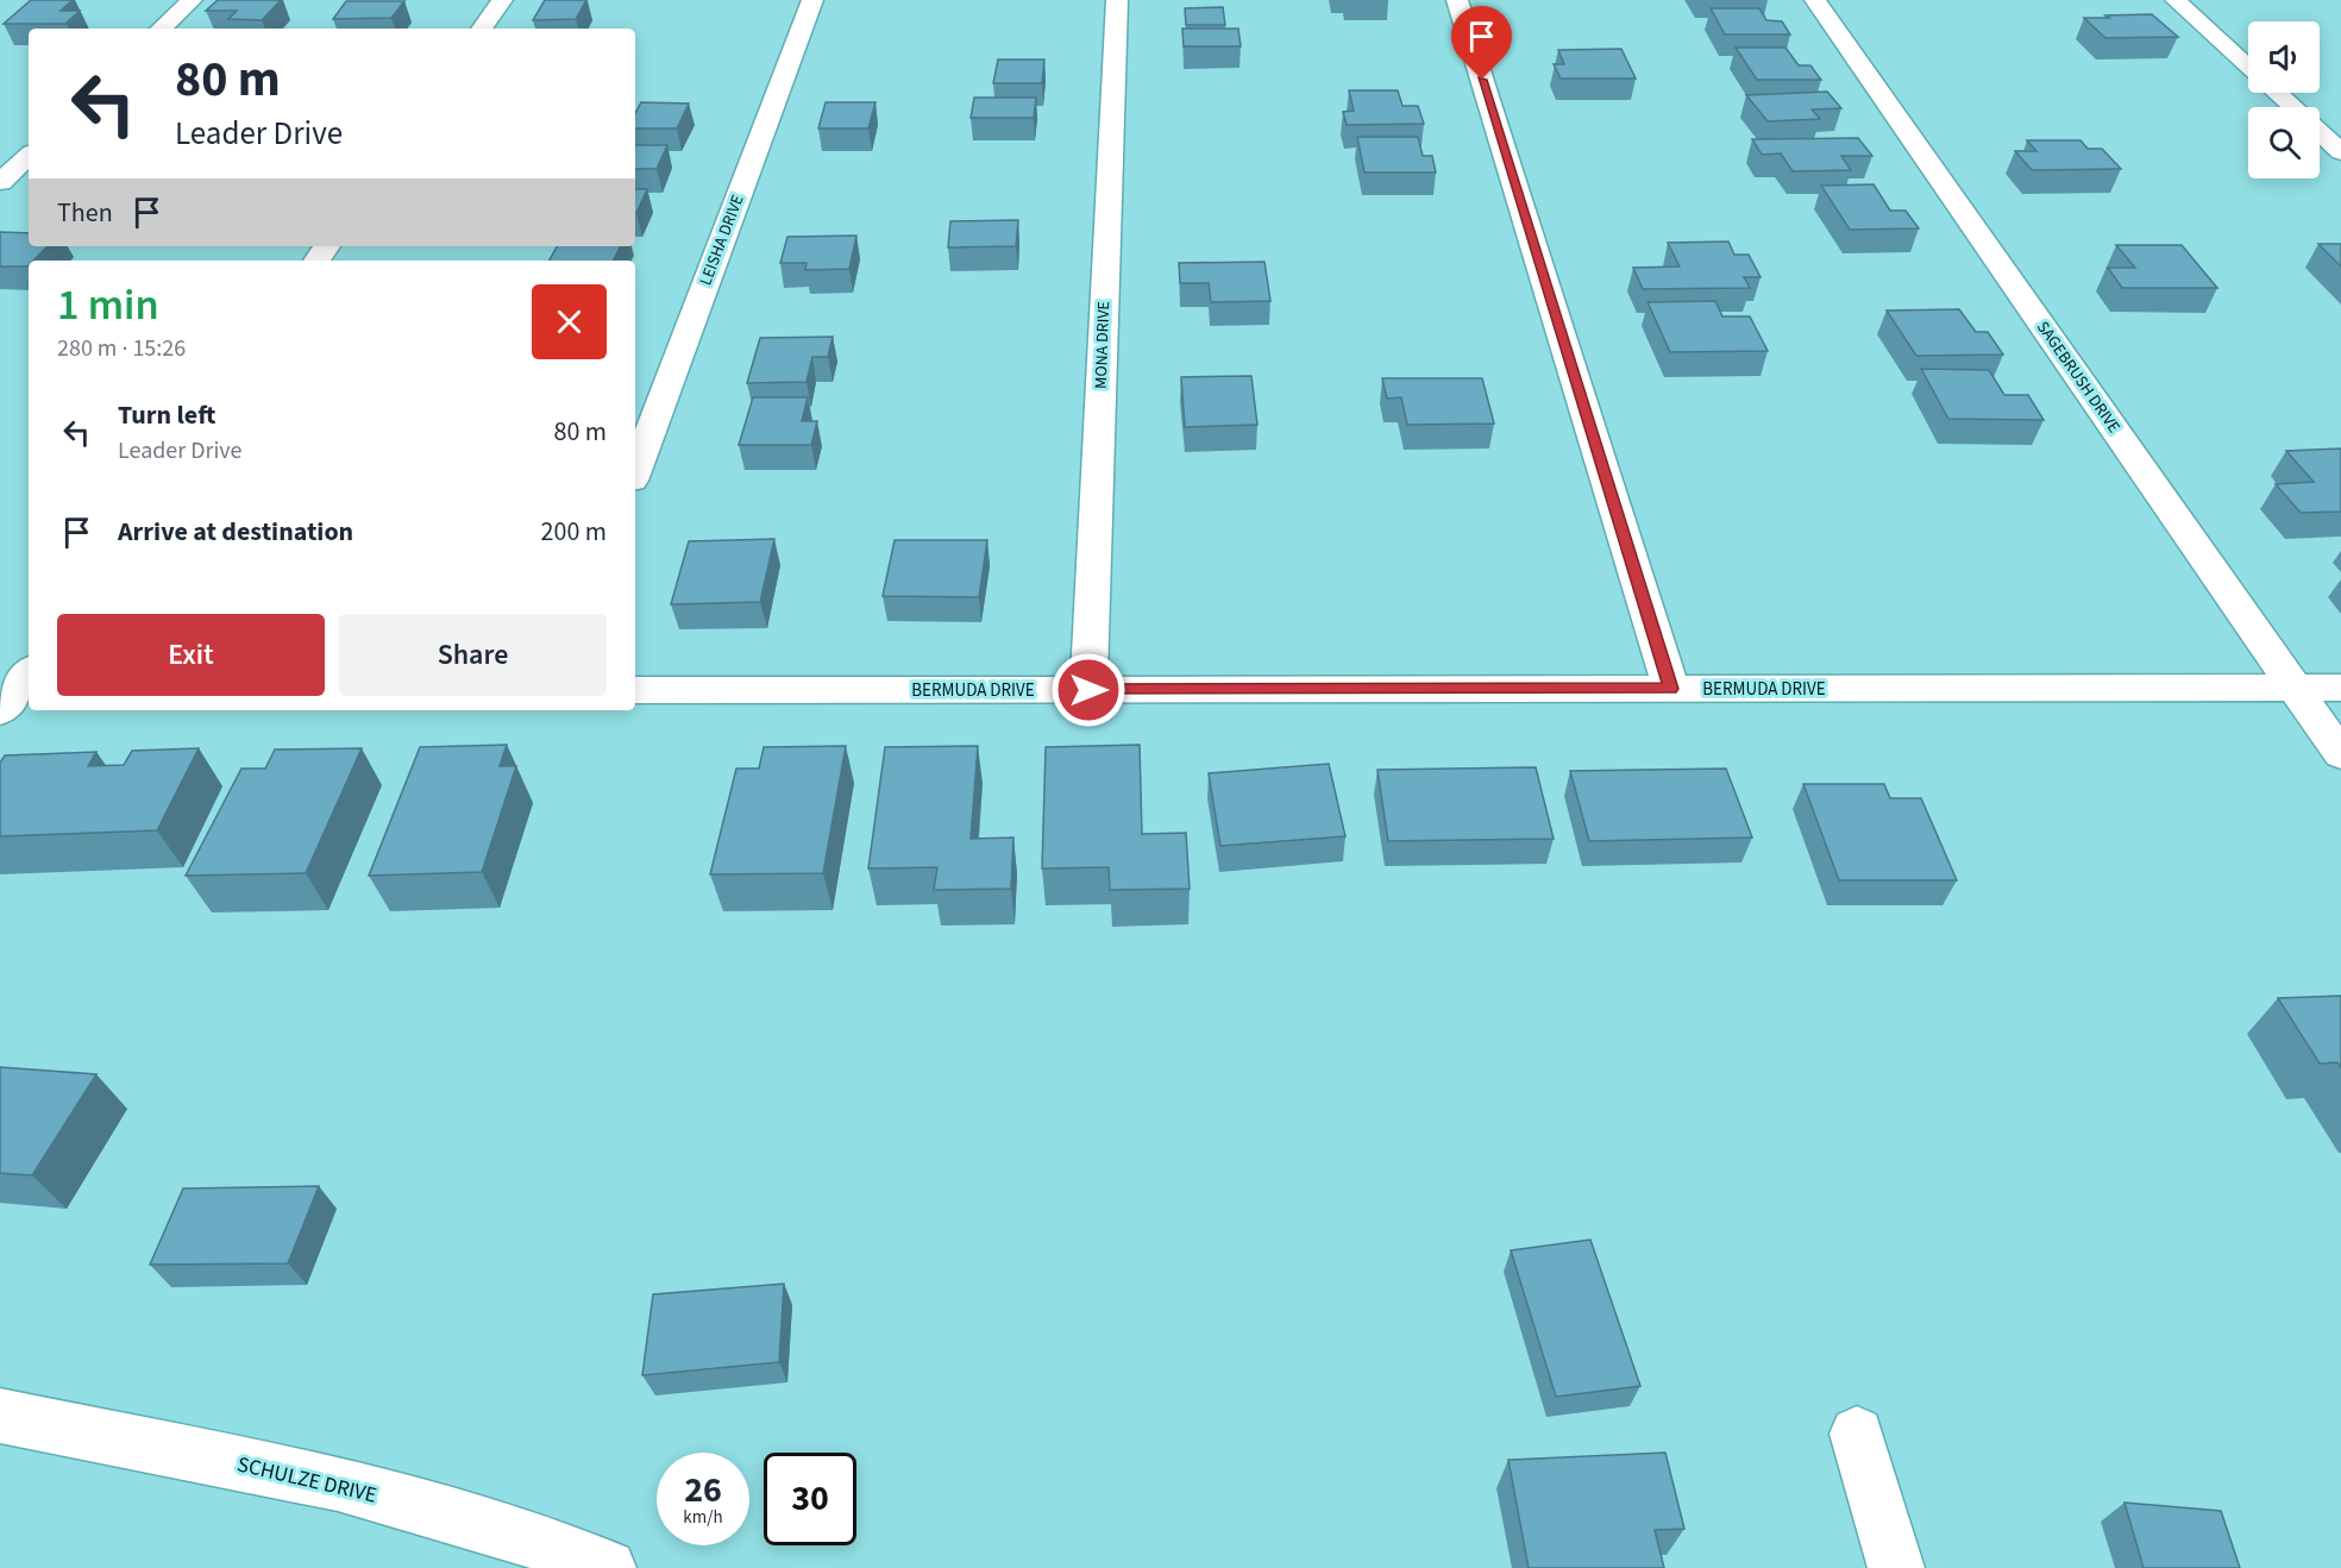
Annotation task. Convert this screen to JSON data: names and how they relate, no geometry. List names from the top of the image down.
{
  "streets": {
    "street": [
      "LEISHA DRIVE",
      "MONA DRIVE",
      "SAGEBRUSH DRIVE",
      "BERMUDA DRIVE",
      "SCHULZE DRIVE"
    ]
  },
  "crossings": [
    ["MONA DRIVE", "BERMUDA DRIVE"],
    ["SAGEBRUSH DRIVE", "BERMUDA DRIVE"]
  ],
  "page": {
    "turn": ["80 m", "Leader Drive"],
    "then": "Then",
    "heading": ["1 min", "280 m · 15:26"],
    "list": [
      {
        "name": "Turn left",
        "note": "Leader Drive",
        "value": "80 m"
      },
      {
        "name": "Arrive at destination",
        "value": "200 m"
      }
    ],
    "buttons": ["Exit", "Share"],
    "speed": "26 km/h",
    "limit": "30"
  }
}
